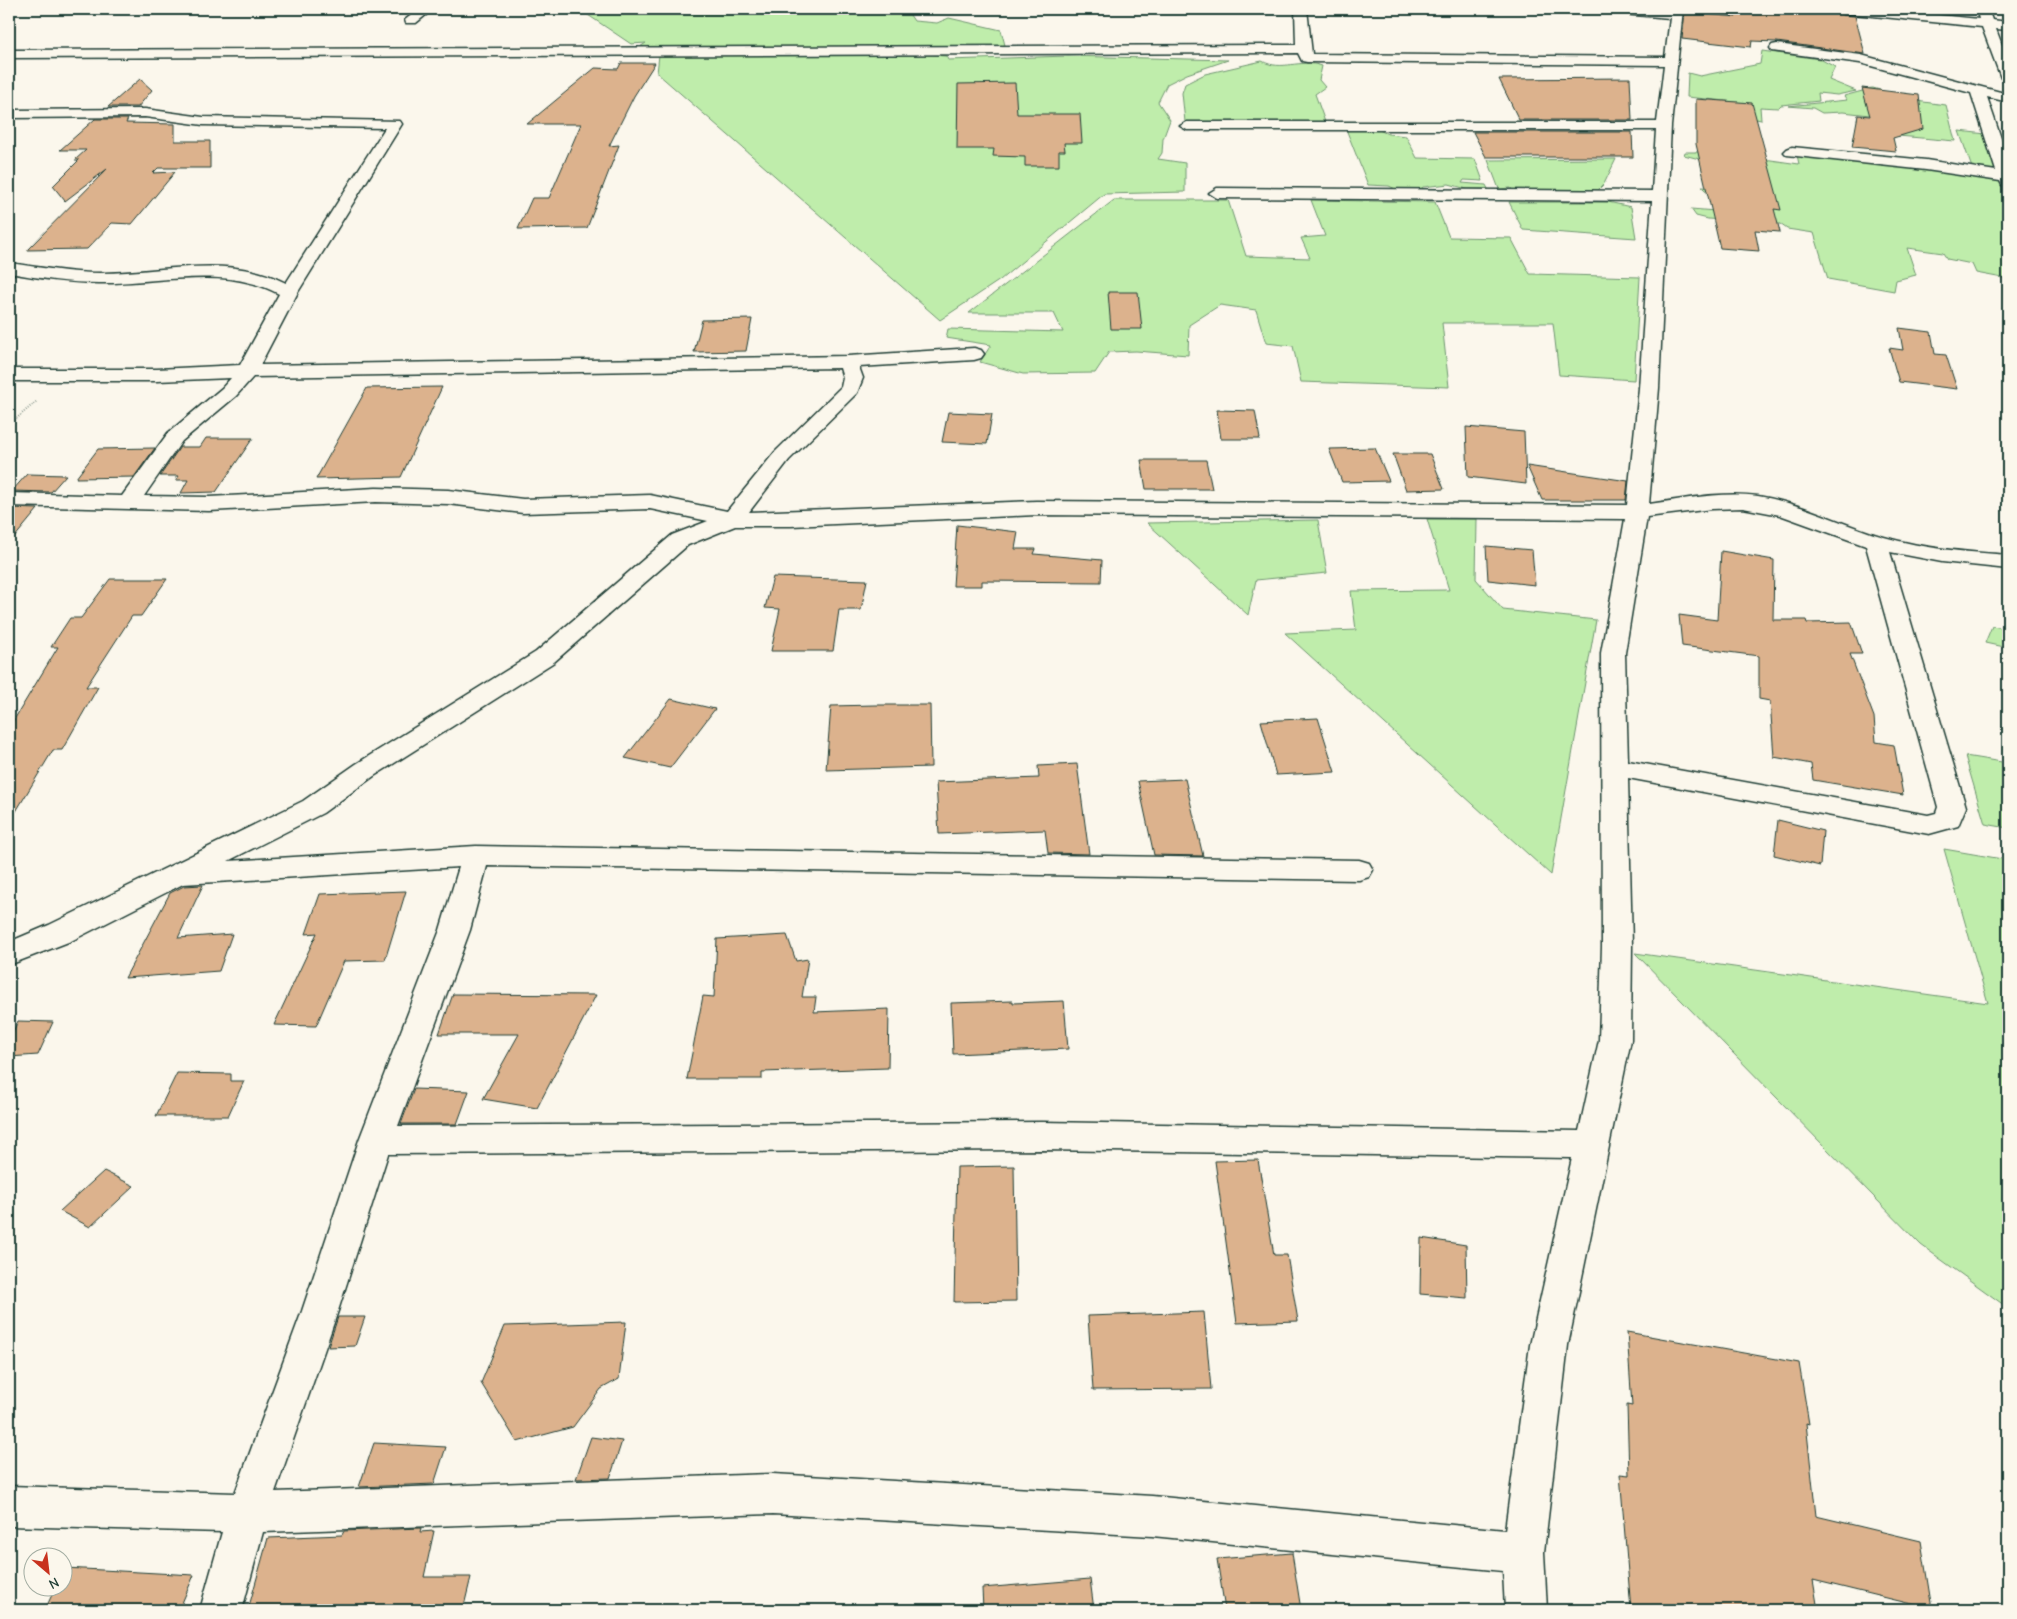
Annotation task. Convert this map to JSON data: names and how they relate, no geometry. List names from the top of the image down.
{
  "north": "bottom right"
}
